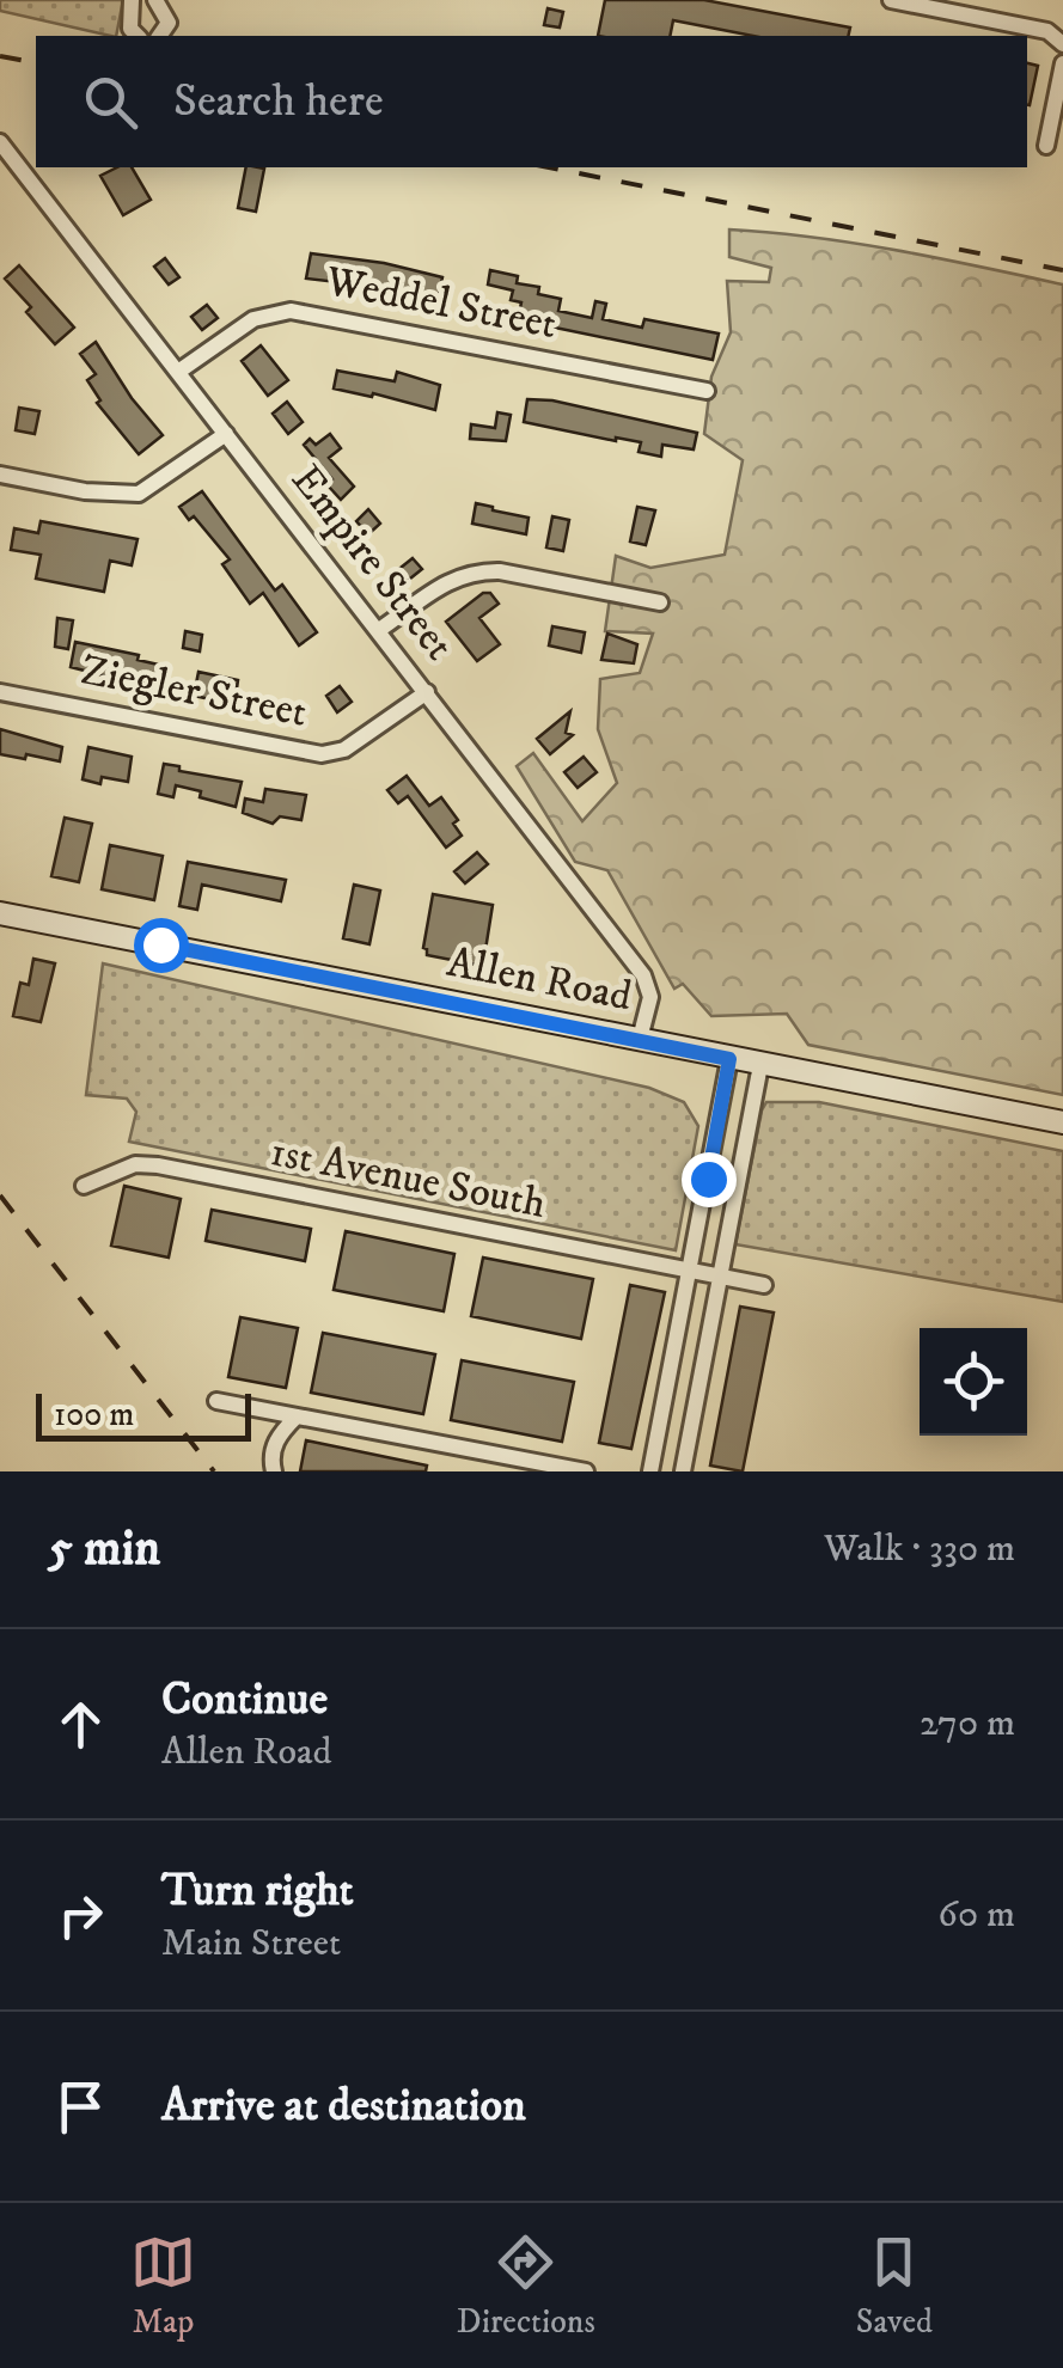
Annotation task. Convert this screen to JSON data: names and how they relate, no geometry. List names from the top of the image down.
{
  "streets": {
    "main road": ["Allen Road"],
    "street": [
      "Weddel Street",
      "Empire Street",
      "Ziegler Street",
      "1st Avenue South"
    ]
  },
  "crossings": [
    ["Weddel Street", "Empire Street"],
    ["Empire Street", "Ziegler Street"],
    ["Empire Street", "Allen Road"]
  ],
  "scale_bar": "100 m",
  "page": {
    "search": "Search here",
    "scale": "100 m",
    "heading": ["5 min", "Walk · 330 m"],
    "list": [
      ["Continue", "Allen Road", "270 m"],
      ["Turn right", "Main Street", "60 m"],
      "Arrive at destination"
    ],
    "nav": ["Map", "Directions", "Saved"]
  }
}
